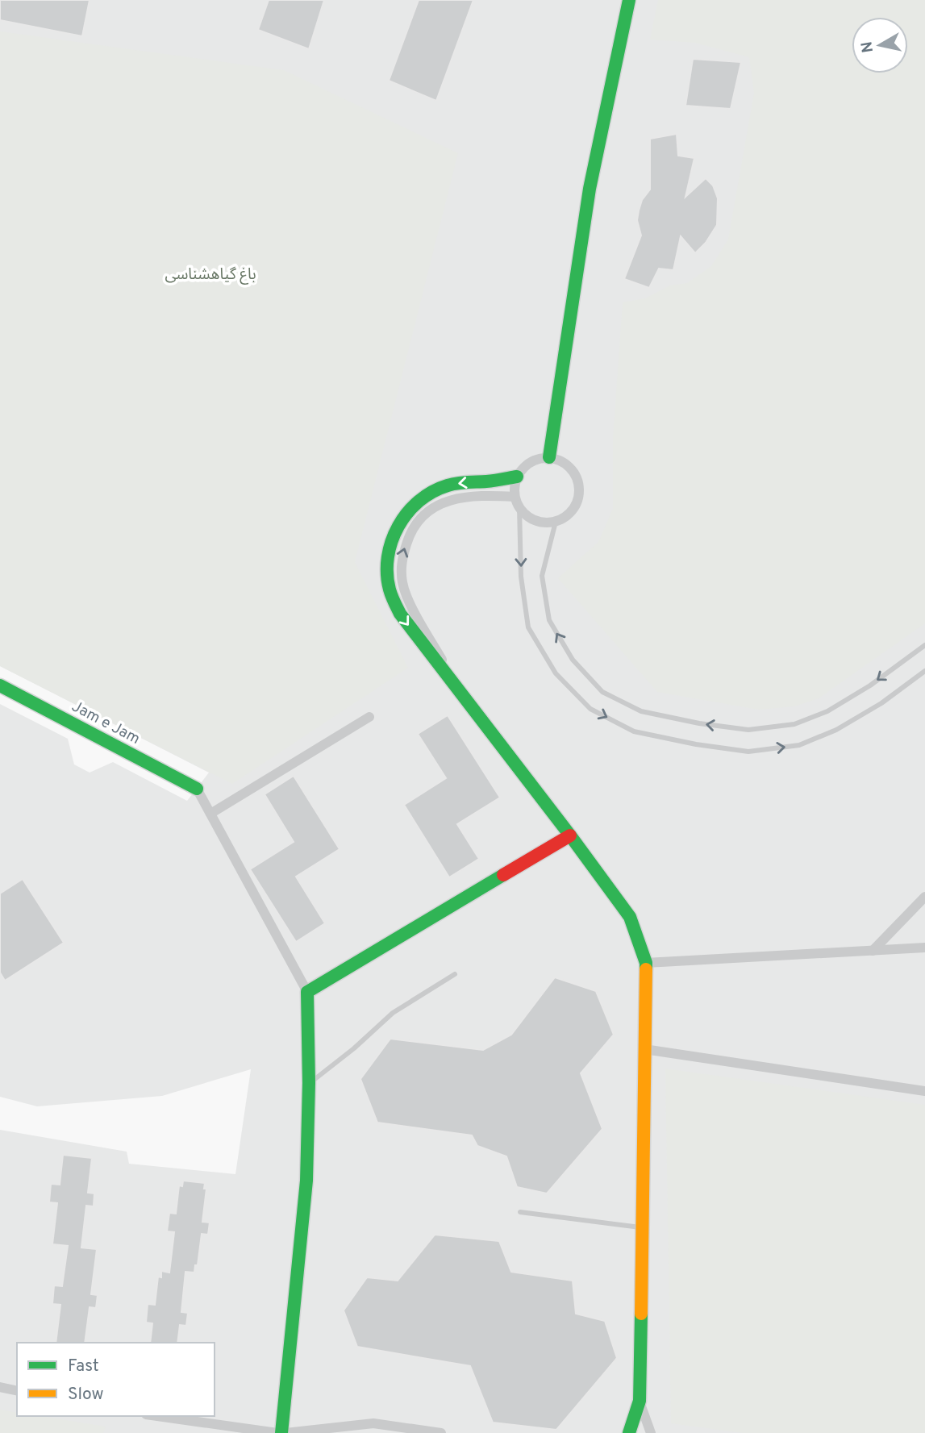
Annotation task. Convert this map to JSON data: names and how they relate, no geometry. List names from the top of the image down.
{
  "streets": {
    "street": ["Jam e Jam"]
  },
  "parks": ["باغ گیاهشناسی"],
  "legend": ["Fast", "Slow"],
  "north": "left"
}
